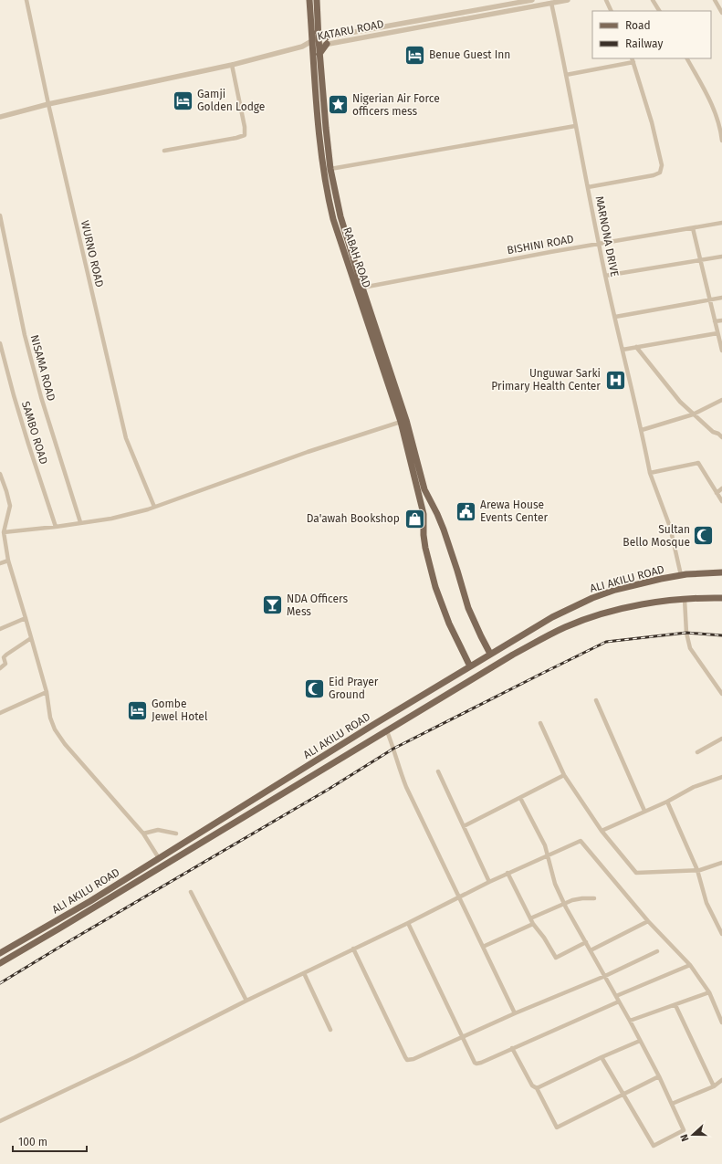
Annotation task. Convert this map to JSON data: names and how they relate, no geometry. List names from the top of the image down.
{
  "streets": {
    "main road": ["RABAH ROAD", "ALI AKILU ROAD"],
    "street": [
      "KATARU ROAD",
      "MARNONA DRIVE",
      "BISHINI ROAD",
      "WURNO ROAD",
      "NISAMA ROAD",
      "SAMBO ROAD"
    ]
  },
  "crossings": [
    ["KATARU ROAD", "MARNONA DRIVE"],
    ["KATARU ROAD", "WURNO ROAD"],
    ["KATARU ROAD", "RABAH ROAD"],
    ["MARNONA DRIVE", "BISHINI ROAD"],
    ["MARNONA DRIVE", "ALI AKILU ROAD"],
    ["BISHINI ROAD", "RABAH ROAD"],
    ["RABAH ROAD", "ALI AKILU ROAD"]
  ],
  "places": {
    "hotel": ["Benue Guest Inn", "Gamji Golden Lodge", "Gombe Jewel Hotel"],
    "place": ["Nigerian Air Force officers mess"],
    "hospital": ["Unguwar Sarki Primary Health Center"],
    "public building": ["Arewa House Events Center"],
    "shop": ["Da'awah Bookshop"],
    "mosque": ["Sultan Bello Mosque", "Eid Prayer Ground"],
    "bar": ["NDA Officers Mess"]
  },
  "legend": ["Road", "Railway"],
  "scale_bar": "100 m",
  "north": "left"
}
